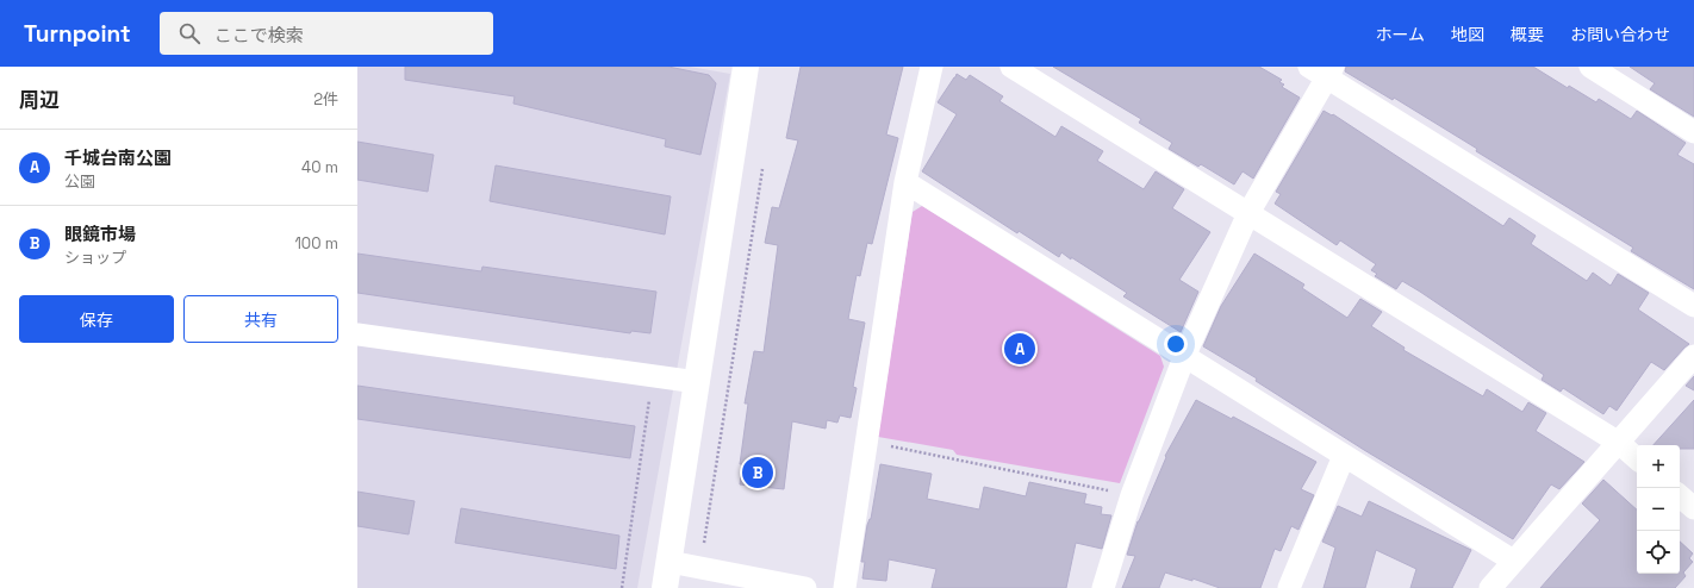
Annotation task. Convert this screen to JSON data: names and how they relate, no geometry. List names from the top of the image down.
{
  "page": {
    "header": "Turnpoint",
    "search": "ここで検索",
    "nav": [
      "ホーム",
      "地図",
      "概要",
      "お問い合わせ"
    ],
    "heading": ["周辺", "2件"],
    "list": [
      {
        "mark": "A",
        "name": "千城台南公園",
        "note": "公園",
        "value": "40 m"
      },
      {
        "mark": "B",
        "name": "眼鏡市場",
        "note": "ショップ",
        "value": "100 m"
      }
    ],
    "buttons": ["保存", "共有"],
    "pins": ["A", "B"],
    "map_buttons": ["+", "−"]
  }
}
